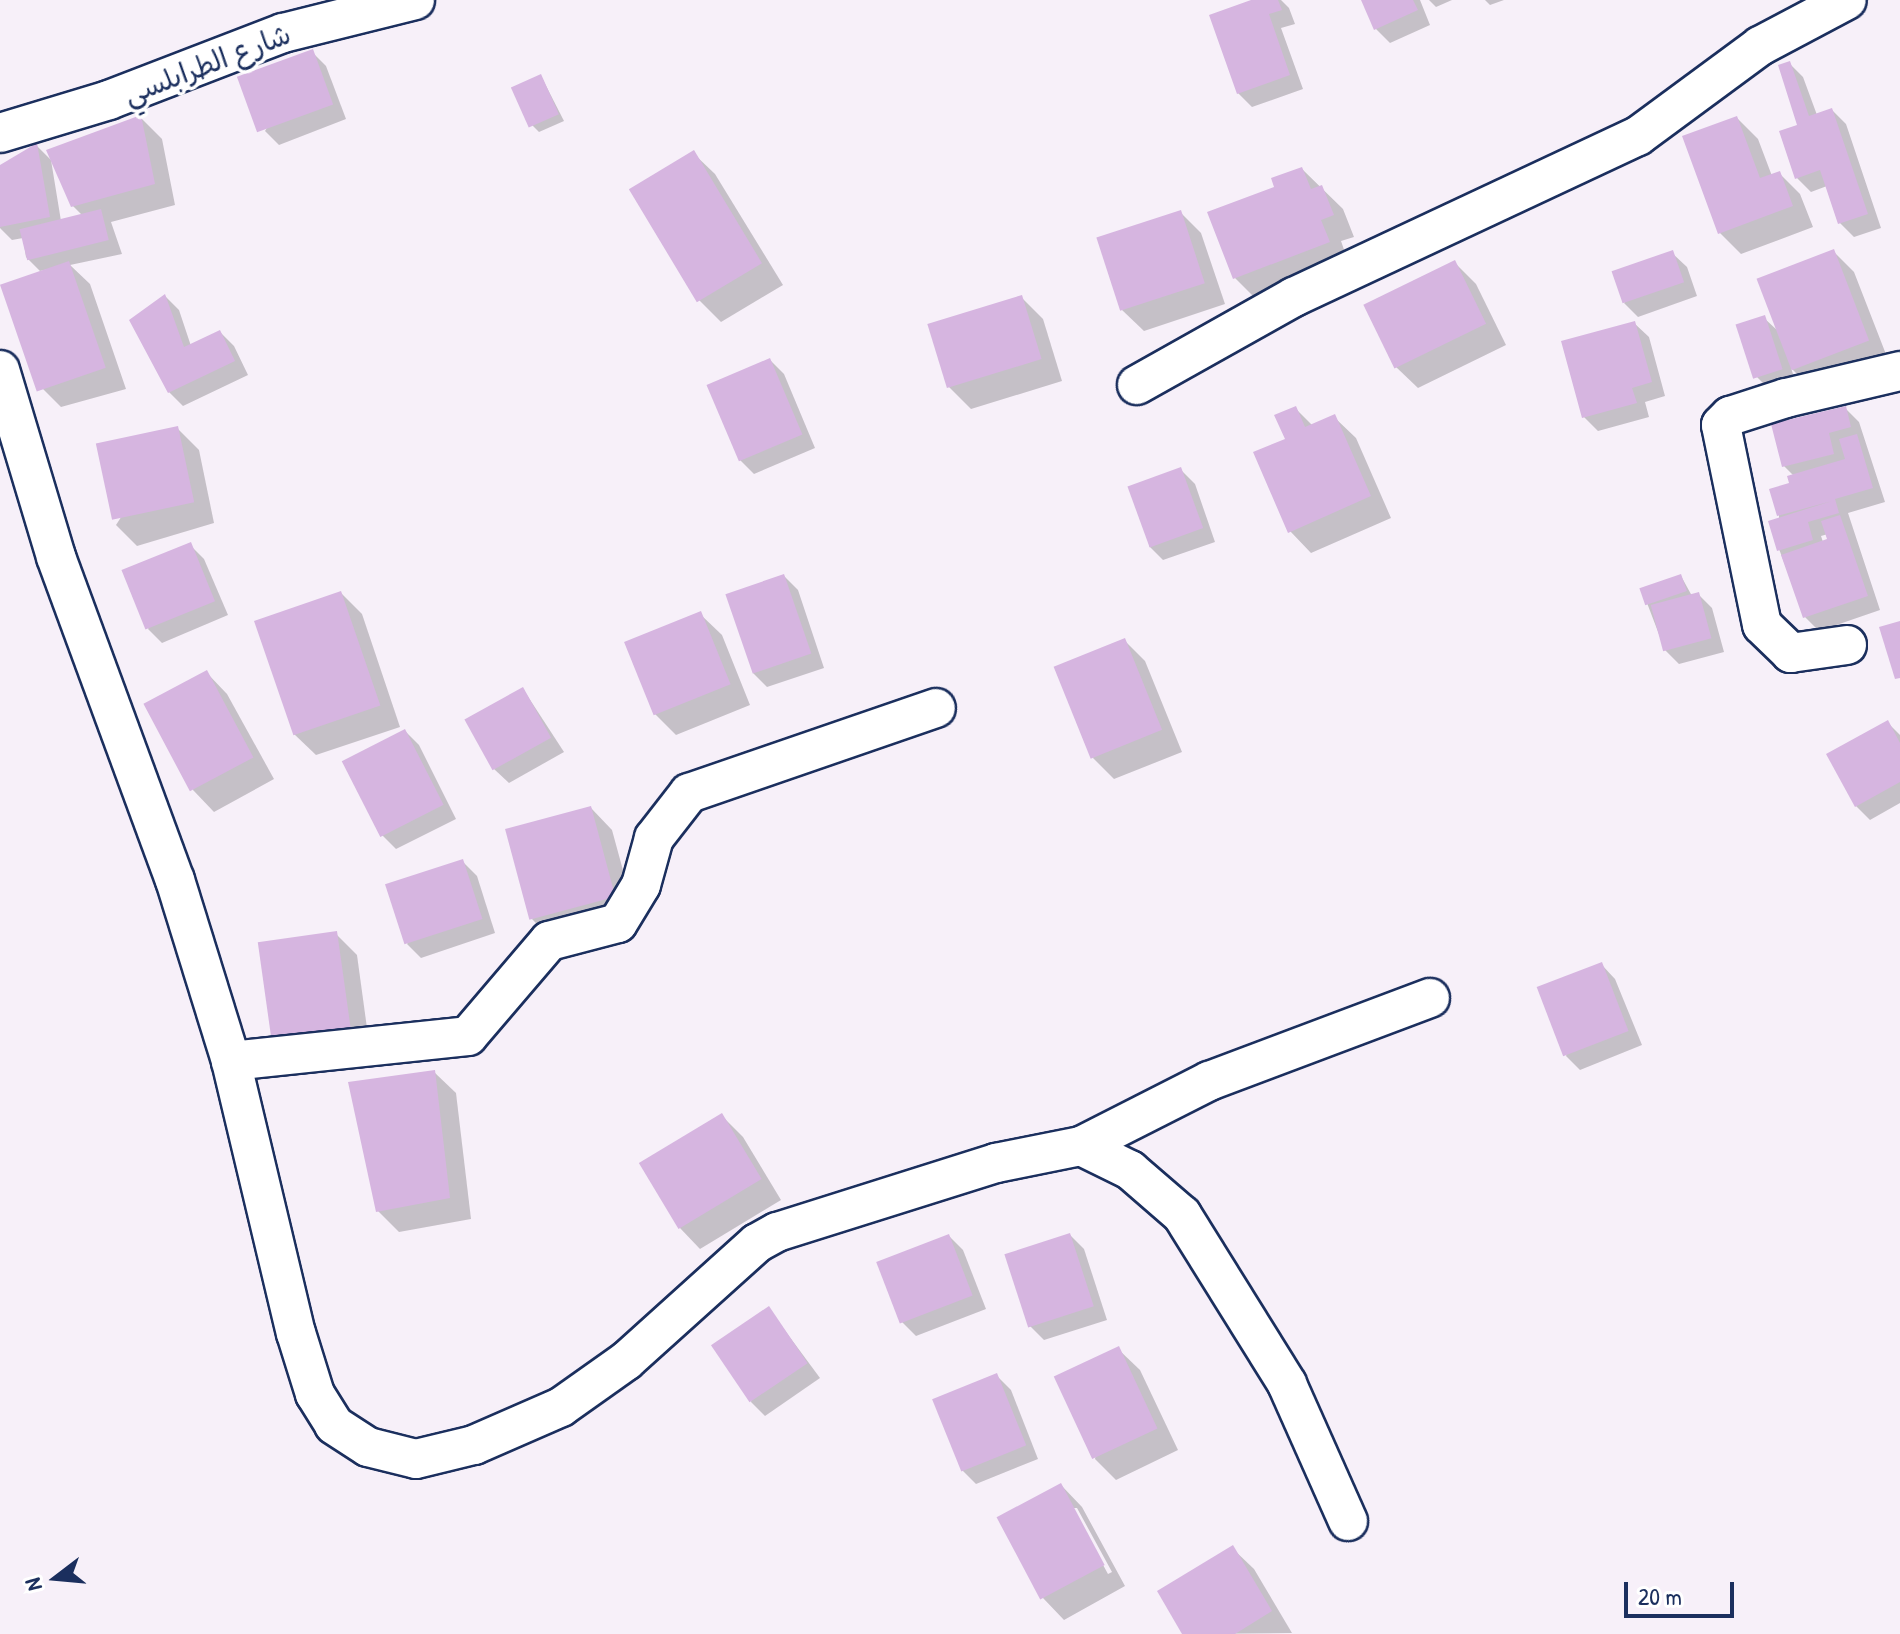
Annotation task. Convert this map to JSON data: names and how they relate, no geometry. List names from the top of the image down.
{
  "streets": {
    "street": ["شارع الطرابلسي"]
  },
  "scale_bar": "20 m",
  "north": "left"
}
